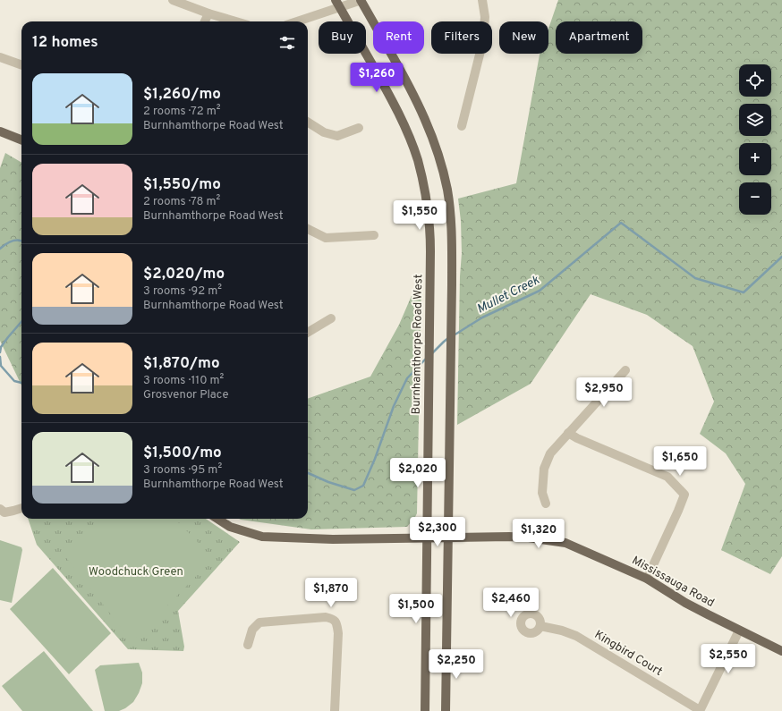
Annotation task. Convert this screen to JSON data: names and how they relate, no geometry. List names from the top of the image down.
{
  "streets": {
    "main road": ["Burnhamthorpe Road West", "Mississauga Road"],
    "street": ["Kingbird Court"]
  },
  "crossings": [
    ["Burnhamthorpe Road West", "Mississauga Road"]
  ],
  "water": ["Mullet Creek"],
  "parks": ["Woodchuck Green"],
  "page": {
    "chip": [
      "Buy",
      "Rent",
      "Filters",
      "New",
      "Apartment"
    ],
    "heading": "12 homes",
    "price": [
      "$1,260",
      "$1,550",
      "$2,950",
      "$1,650",
      "$2,020",
      "$2,300",
      "$1,320",
      "$1,870",
      "$2,460",
      "$1,500",
      "$2,550",
      "$2,250"
    ],
    "map_buttons": ["+", "−"],
    "list": [
      {
        "name": "$1,260/mo",
        "note": "2 rooms · 72 m² · Burnhamthorpe Road West"
      },
      {
        "name": "$1,550/mo",
        "note": "2 rooms · 78 m² · Burnhamthorpe Road West"
      },
      {
        "name": "$2,020/mo",
        "note": "3 rooms · 92 m² · Burnhamthorpe Road West"
      },
      {
        "name": "$1,870/mo",
        "note": "3 rooms · 110 m² · Grosvenor Place"
      },
      {
        "name": "$1,500/mo",
        "note": "3 rooms · 95 m² · Burnhamthorpe Road West"
      }
    ]
  }
}
